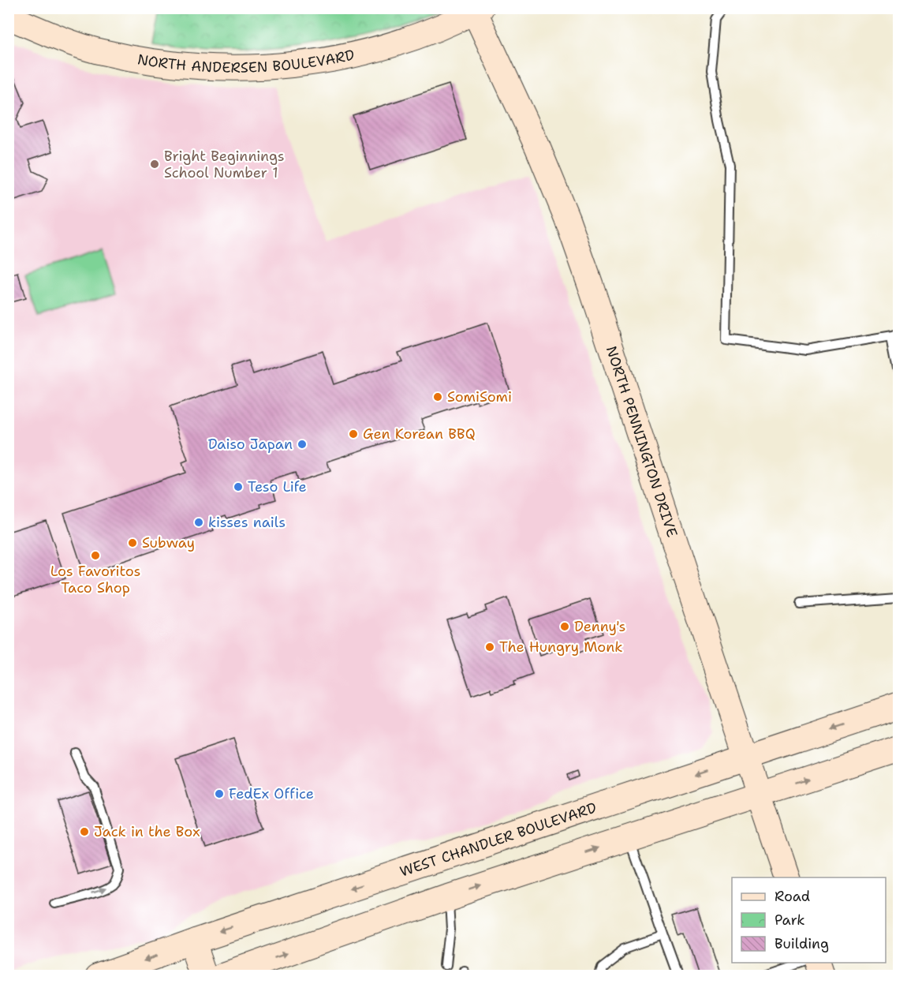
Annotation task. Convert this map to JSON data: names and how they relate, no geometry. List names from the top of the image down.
{
  "streets": {
    "main road": ["NORTH ANDERSEN BOULEVARD", "NORTH PENNINGTON DRIVE", "WEST CHANDLER BOULEVARD"]
  },
  "crossings": [
    ["NORTH ANDERSEN BOULEVARD", "NORTH PENNINGTON DRIVE"],
    ["NORTH PENNINGTON DRIVE", "WEST CHANDLER BOULEVARD"]
  ],
  "places": [
    "Bright Beginnings School Number 1",
    "SomiSomi",
    "Gen Korean BBQ",
    "Daiso Japan",
    "Teso Life",
    "kisses nails",
    "Subway",
    "Los Favoritos Taco Shop",
    "Denny's",
    "The Hungry Monk",
    "FedEx Office",
    "Jack in the Box"
  ],
  "legend": ["Road", "Park", "Building"]
}
